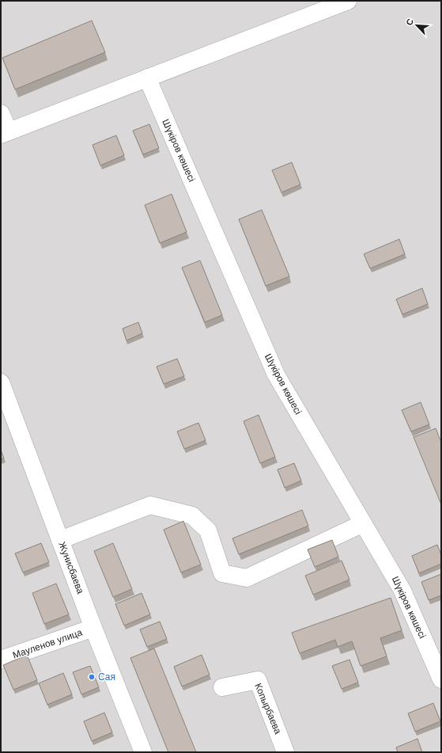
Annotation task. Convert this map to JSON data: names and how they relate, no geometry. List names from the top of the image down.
{
  "streets": {
    "street": [
      "Шүкіров көшесі",
      "Жунисбаева",
      "Мауленов улица",
      "Копырбаева"
    ]
  },
  "crossings": [
    ["Жунисбаева", "Мауленов улица"]
  ],
  "places": ["Сая"],
  "north": "top left"
}
